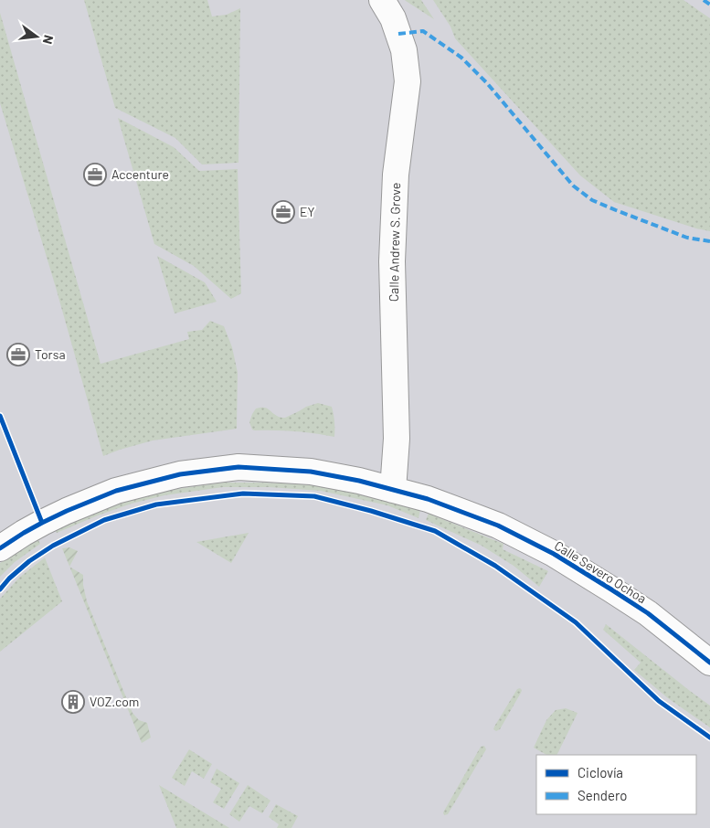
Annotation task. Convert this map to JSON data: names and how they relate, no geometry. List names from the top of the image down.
{
  "streets": {
    "street": ["Calle Andrew S. Grove", "Calle Severo Ochoa"]
  },
  "crossings": [
    ["Calle Andrew S. Grove", "Calle Severo Ochoa"]
  ],
  "places": {
    "office": ["Accenture", "EY", "Torsa"],
    "building": ["VOZ.com"]
  },
  "legend": ["Ciclovía", "Sendero"],
  "north": "right"
}
